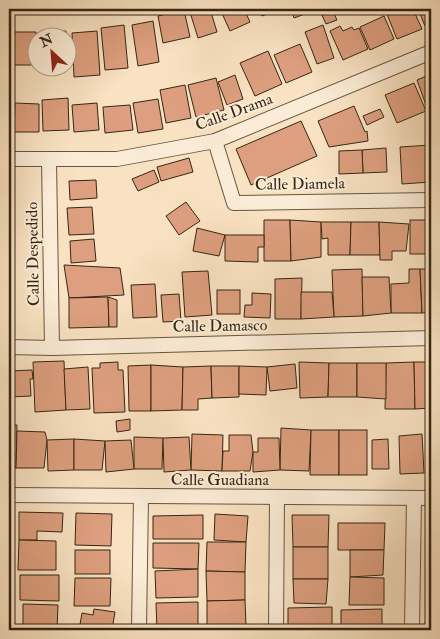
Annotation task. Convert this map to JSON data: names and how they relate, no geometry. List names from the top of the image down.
{
  "streets": {
    "street": [
      "Calle Drama",
      "Calle Diamela",
      "Calle Despedido",
      "Calle Damasco",
      "Calle Guadiana"
    ]
  },
  "crossings": [
    ["Calle Drama", "Calle Diamela"],
    ["Calle Drama", "Calle Despedido"],
    ["Calle Despedido", "Calle Damasco"]
  ],
  "north": "top left"
}
